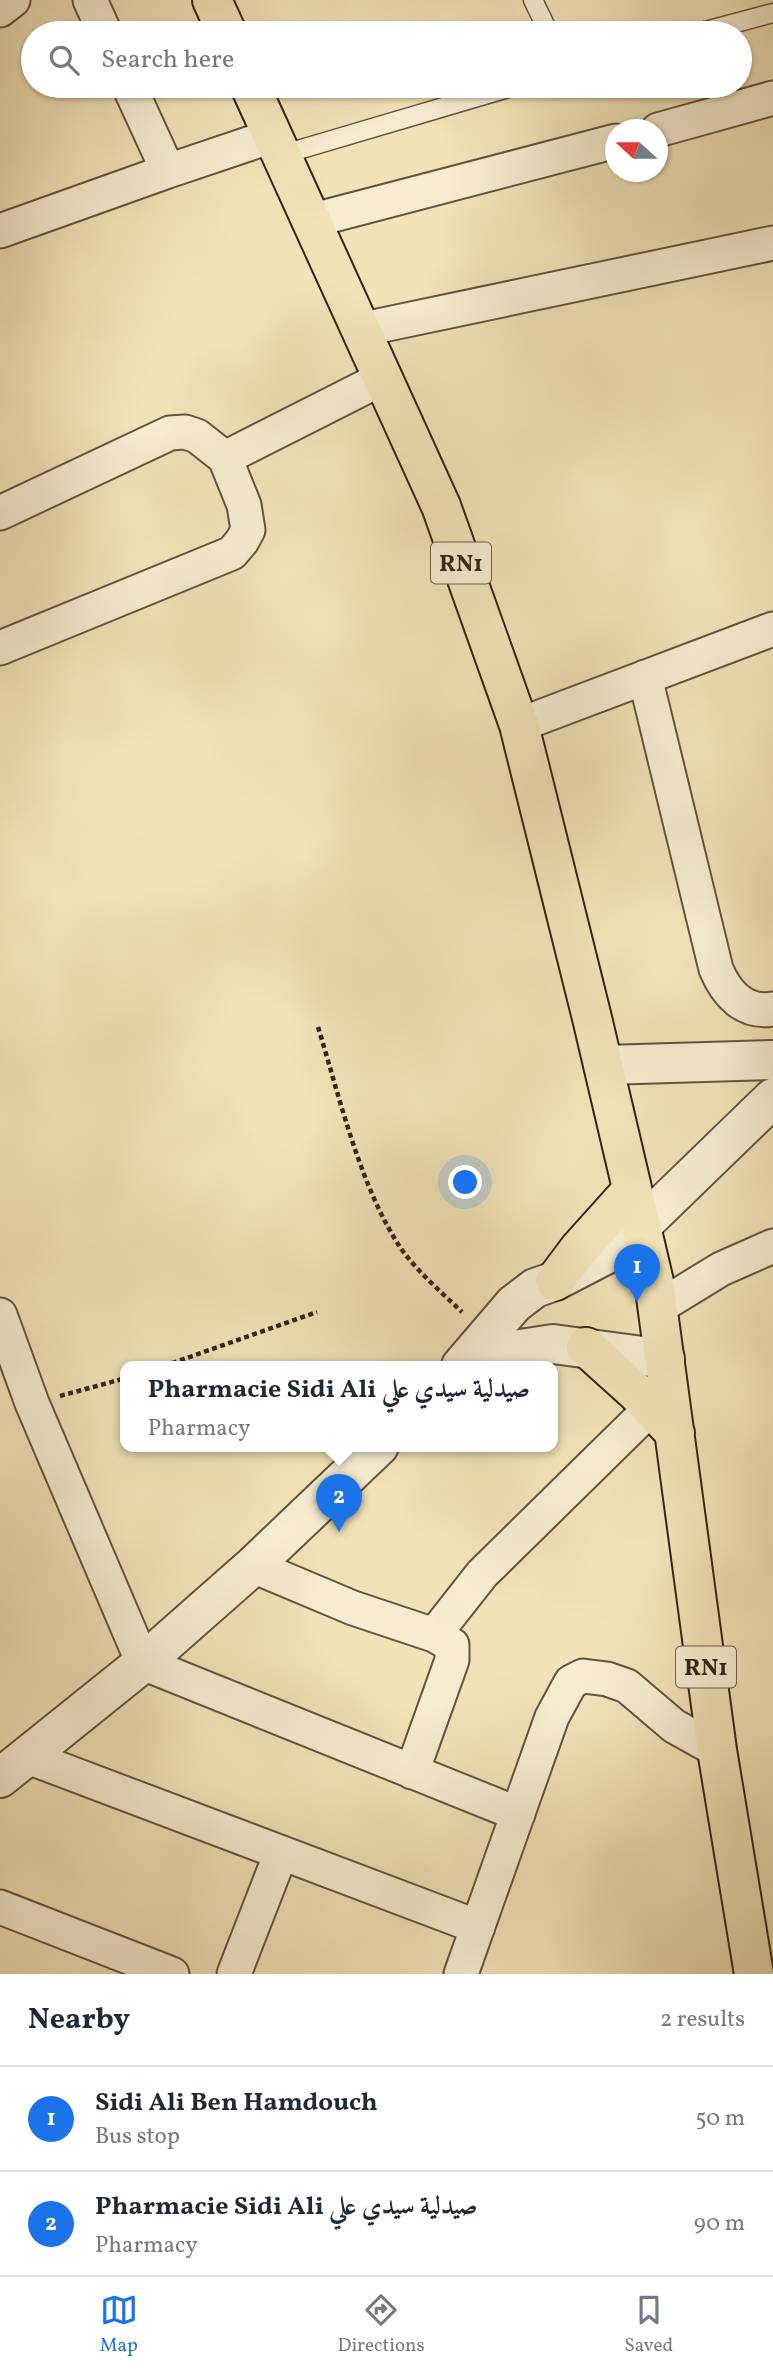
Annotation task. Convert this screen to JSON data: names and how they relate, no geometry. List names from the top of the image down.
{
  "streets": {
    "main road": ["RN1"]
  },
  "north": "left",
  "page": {
    "search": "Search here",
    "pins": ["1", "2"],
    "popup": ["Pharmacie Sidi Ali صيدلية سيدي علي", "Pharmacy"],
    "heading": ["Nearby", "2 results"],
    "list": [
      {
        "mark": "1",
        "name": "Sidi Ali Ben Hamdouch",
        "note": "Bus stop",
        "value": "50 m"
      },
      {
        "mark": "2",
        "name": "Pharmacie Sidi Ali صيدلية سيدي علي",
        "note": "Pharmacy",
        "value": "90 m"
      }
    ],
    "nav": ["Map", "Directions", "Saved"]
  }
}
